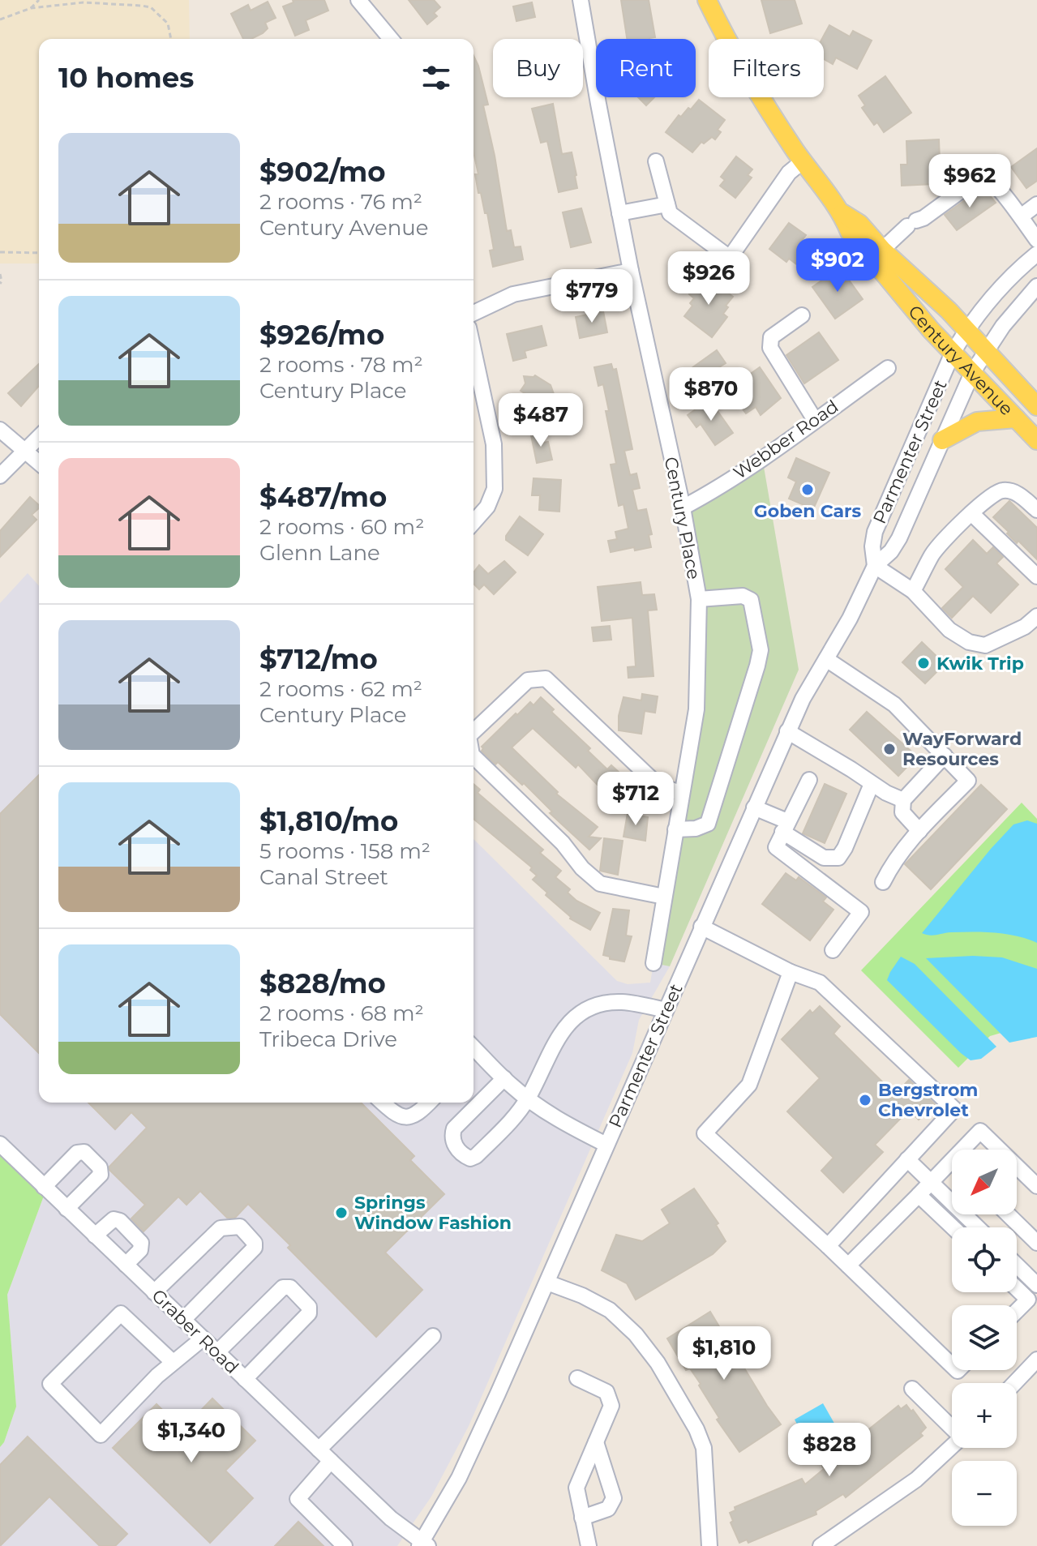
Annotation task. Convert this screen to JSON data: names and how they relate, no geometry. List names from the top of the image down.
{
  "streets": {
    "main road": ["Century Avenue"],
    "street": [
      "Webber Road",
      "Parmenter Street",
      "Century Place",
      "Graber Road"
    ]
  },
  "crossings": [
    ["Century Avenue", "Parmenter Street"],
    ["Webber Road", "Century Place"],
    ["Parmenter Street", "Graber Road"]
  ],
  "places": [
    "Goben Cars",
    "Kwik Trip",
    "WayForward Resources",
    "Bergstrom Chevrolet",
    "Springs Window Fashion"
  ],
  "north": "bottom left",
  "page": {
    "chip": ["Buy", "Rent", "Filters"],
    "heading": "10 homes",
    "list": [
      {
        "name": "$902/mo",
        "note": "2 rooms · 76 m² · Century Avenue"
      },
      {
        "name": "$926/mo",
        "note": "2 rooms · 78 m² · Century Place"
      },
      {
        "name": "$487/mo",
        "note": "2 rooms · 60 m² · Glenn Lane"
      },
      {
        "name": "$712/mo",
        "note": "2 rooms · 62 m² · Century Place"
      },
      {
        "name": "$1,810/mo",
        "note": "5 rooms · 158 m² · Canal Street"
      },
      {
        "name": "$828/mo",
        "note": "2 rooms · 68 m² · Tribeca Drive"
      }
    ],
    "price": [
      "$962",
      "$902",
      "$926",
      "$779",
      "$870",
      "$487",
      "$712",
      "$1,810",
      "$1,340",
      "$828"
    ],
    "map_buttons": ["+", "−"]
  }
}
